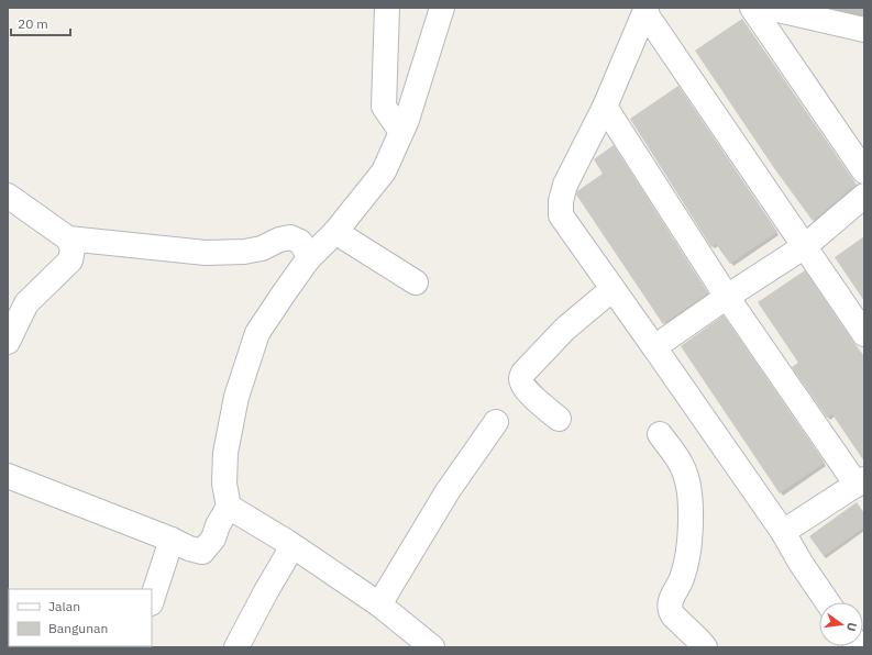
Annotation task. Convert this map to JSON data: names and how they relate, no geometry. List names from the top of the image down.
{
  "legend": ["Jalan", "Bangunan"],
  "scale_bar": "20 m",
  "north": "right"
}
